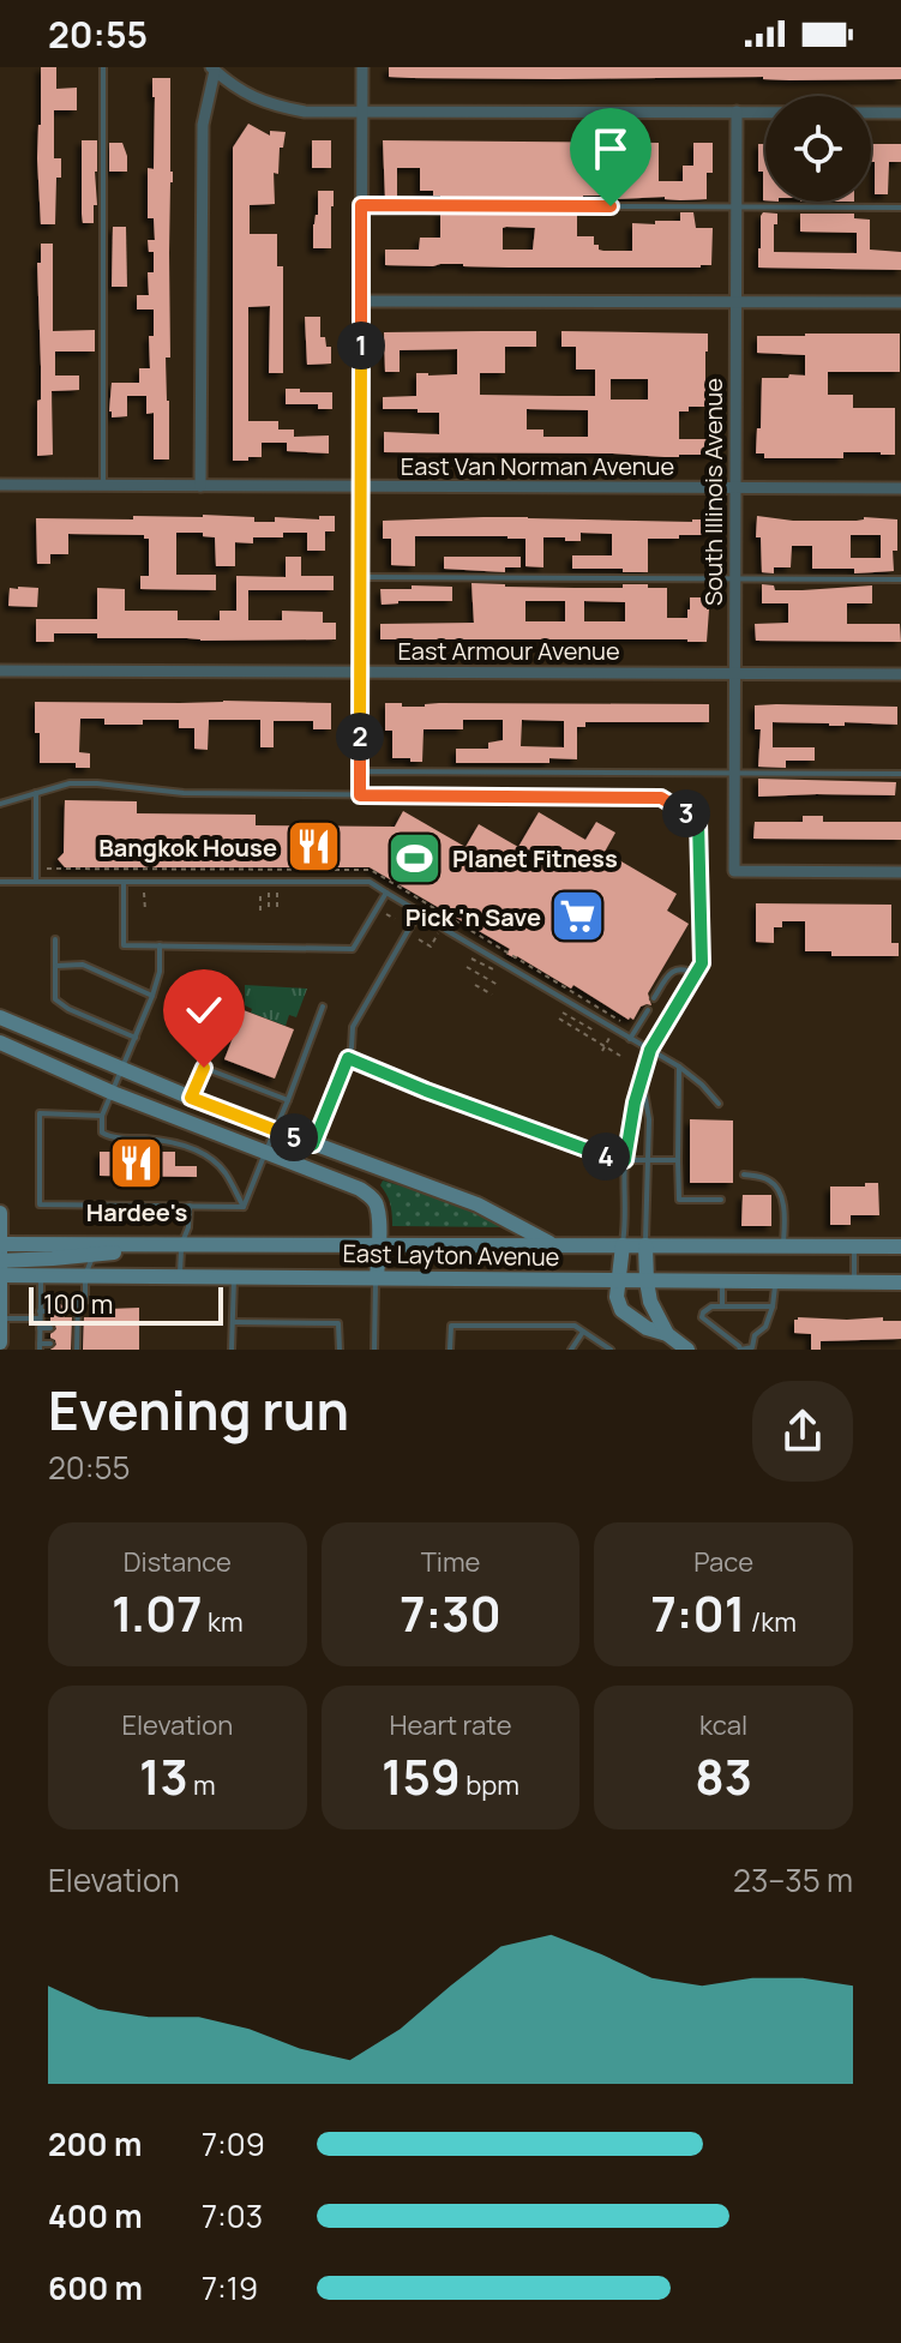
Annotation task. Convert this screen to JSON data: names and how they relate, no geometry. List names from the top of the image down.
{
  "streets": {
    "main road": ["East Layton Avenue"],
    "street": ["East Van Norman Avenue", "South Illinois Avenue", "East Armour Avenue"]
  },
  "crossings": [
    ["East Van Norman Avenue", "South Illinois Avenue"],
    ["South Illinois Avenue", "East Armour Avenue"]
  ],
  "places": {
    "restaurant": ["Bangkok House", "Hardee's"],
    "sports": ["Planet Fitness"],
    "supermarket": ["Pick 'n Save"]
  },
  "scale_bar": "100 m",
  "page": {
    "status": "20:55",
    "pins": [
      "1",
      "2",
      "3",
      "5",
      "4"
    ],
    "scale": "100 m",
    "heading": ["Evening run", "20:55"],
    "stats": [
      ["Distance", "1.07 km"],
      ["Time", "7:30"],
      ["Pace", "7:01 /km"],
      ["Elevation", "13 m"],
      ["Heart rate", "159 bpm"],
      ["kcal", "83"]
    ],
    "chart": ["Elevation", "23–35 m"],
    "list": [
      {
        "name": "200 m",
        "note": "7:09"
      },
      {
        "name": "400 m",
        "note": "7:03"
      },
      {
        "name": "600 m",
        "note": "7:19"
      }
    ]
  }
}
